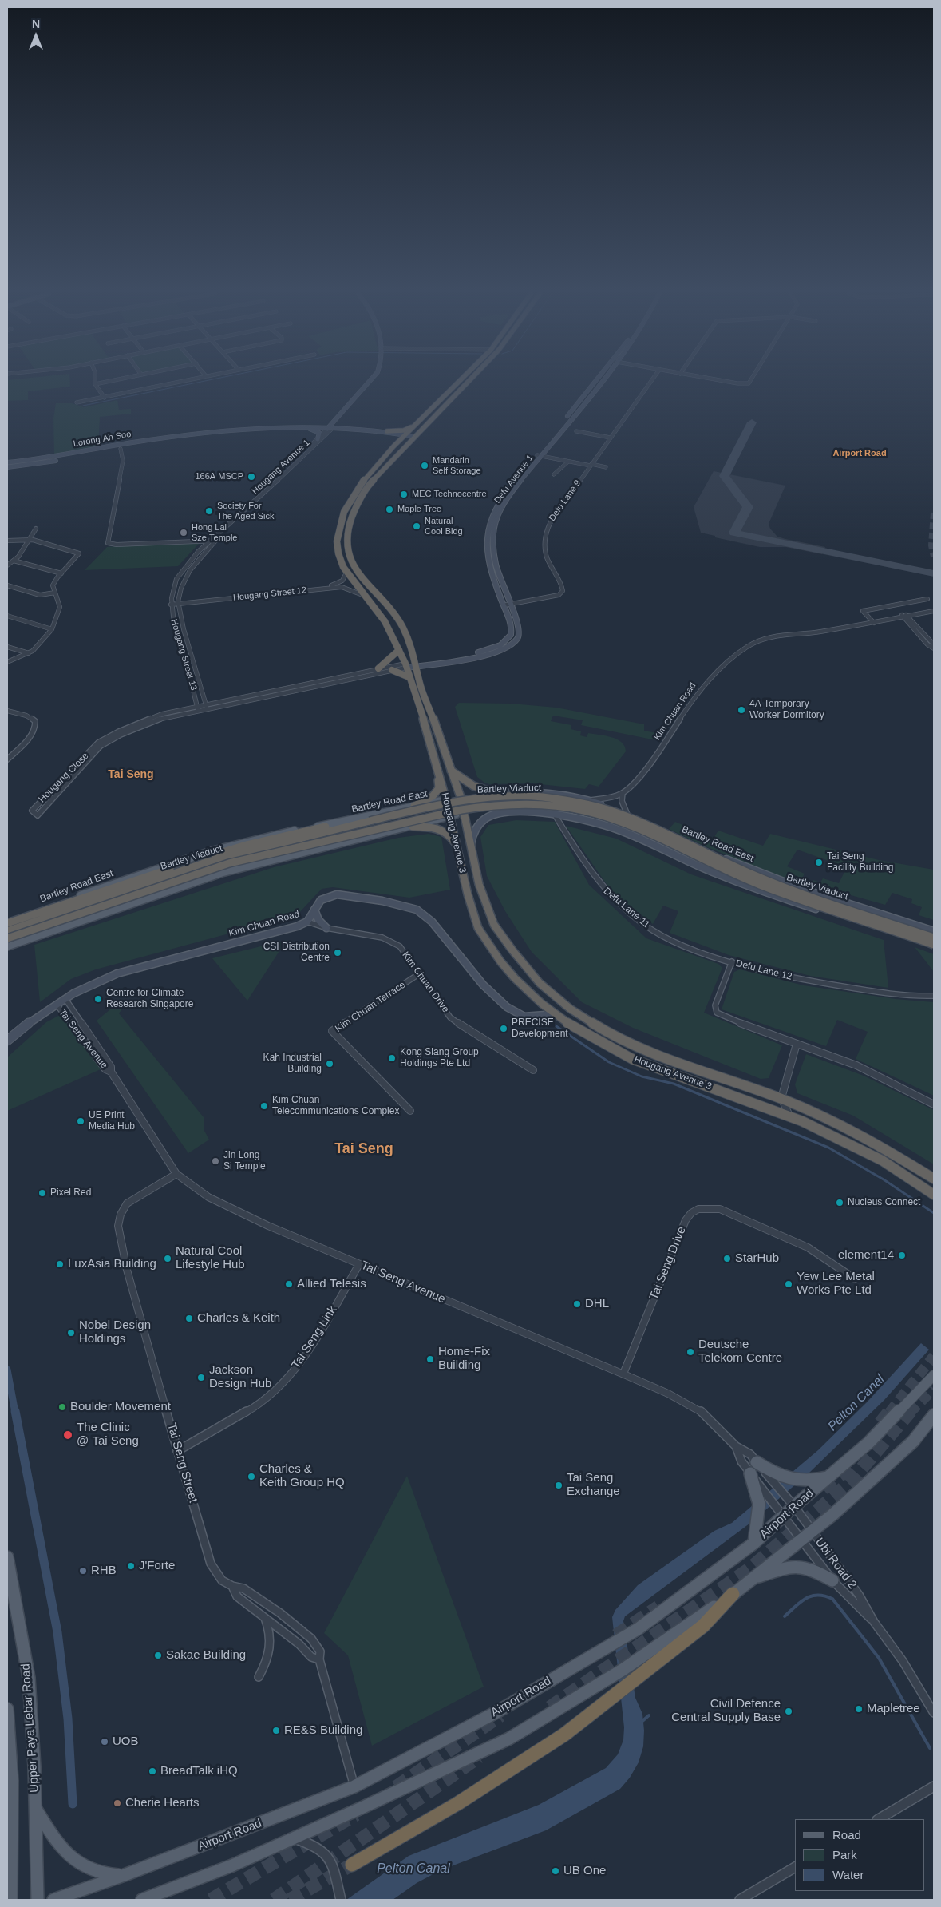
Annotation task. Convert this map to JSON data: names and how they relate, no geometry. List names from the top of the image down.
{
  "streets": {
    "highway": ["Bartley Viaduct", "Hougang Avenue 3"],
    "main road": [
      "Lorong Ah Soo",
      "Hougang Avenue 1",
      "Defu Avenue 1",
      "Kim Chuan Road",
      "Bartley Road East",
      "Airport Road",
      "Upper Paya Lebar Road"
    ],
    "street": [
      "Defu Lane 9",
      "Hougang Street 12",
      "Hougang Street 13",
      "Hougang Close",
      "Defu Lane 11",
      "Defu Lane 12",
      "Kim Chuan Drive",
      "Kim Chuan Terrace",
      "Tai Seng Avenue",
      "Tai Seng Drive",
      "Tai Seng Link",
      "Tai Seng Street",
      "Ubi Road 2"
    ]
  },
  "crossings": [
    ["Lorong Ah Soo", "Hougang Avenue 1"],
    ["Lorong Ah Soo", "Hougang Avenue 3"],
    ["Hougang Avenue 1", "Hougang Street 13"],
    ["Defu Avenue 1", "Defu Lane 9"],
    ["Defu Avenue 1", "Hougang Close"],
    ["Defu Avenue 1", "Hougang Avenue 3"],
    ["Hougang Street 12", "Hougang Street 13"],
    ["Hougang Street 12", "Hougang Avenue 3"],
    ["Hougang Street 13", "Hougang Close"],
    ["Kim Chuan Road", "Hougang Avenue 3"],
    ["Kim Chuan Road", "Kim Chuan Drive"],
    ["Kim Chuan Road", "Tai Seng Avenue"],
    ["Hougang Close", "Hougang Avenue 3"],
    ["Bartley Road East", "Hougang Avenue 3"],
    ["Defu Lane 11", "Defu Lane 12"],
    ["Kim Chuan Drive", "Kim Chuan Terrace"],
    ["Tai Seng Avenue", "Tai Seng Drive"],
    ["Tai Seng Avenue", "Tai Seng Link"],
    ["Tai Seng Avenue", "Tai Seng Street"],
    ["Tai Seng Avenue", "Airport Road"],
    ["Tai Seng Avenue", "Ubi Road 2"],
    ["Tai Seng Link", "Tai Seng Street"],
    ["Tai Seng Street", "Airport Road"],
    ["Airport Road", "Ubi Road 2"]
  ],
  "districts": ["Airport Road", "Tai Seng", "Tai Seng"],
  "water": ["Pelton Canal"],
  "places": [
    "Mandarin Self Storage",
    "166A MSCP",
    "MEC Technocentre",
    "Maple Tree",
    "Society For The Aged Sick",
    "Natural Cool Bldg",
    "Hong Lai Sze Temple",
    "4A Temporary Worker Dormitory",
    "Tai Seng Facility Building",
    "CSI Distribution Centre",
    "Centre for Climate Research Singapore",
    "PRECISE Development",
    "Kong Siang Group Holdings Pte Ltd",
    "Kah Industrial Building",
    "Kim Chuan Telecommunications Complex",
    "UE Print Media Hub",
    "Jin Long Si Temple",
    "Pixel Red",
    "Nucleus Connect",
    "element14",
    "Natural Cool Lifestyle Hub",
    "StarHub",
    "LuxAsia Building",
    "Allied Telesis",
    "Yew Lee Metal Works Pte Ltd",
    "DHL",
    "Charles & Keith",
    "Nobel Design Holdings",
    "Deutsche Telekom Centre",
    "Home-Fix Building",
    "Jackson Design Hub",
    "Boulder Movement",
    "The Clinic @ Tai Seng",
    "Charles & Keith Group HQ",
    "Tai Seng Exchange",
    "J'Forte",
    "RHB",
    "Sakae Building",
    "Mapletree",
    "Civil Defence Central Supply Base",
    "RE&S Building",
    "UOB",
    "BreadTalk iHQ",
    "Cherie Hearts",
    "UB One"
  ],
  "legend": ["Road", "Park", "Water"],
  "north": "top"
}
